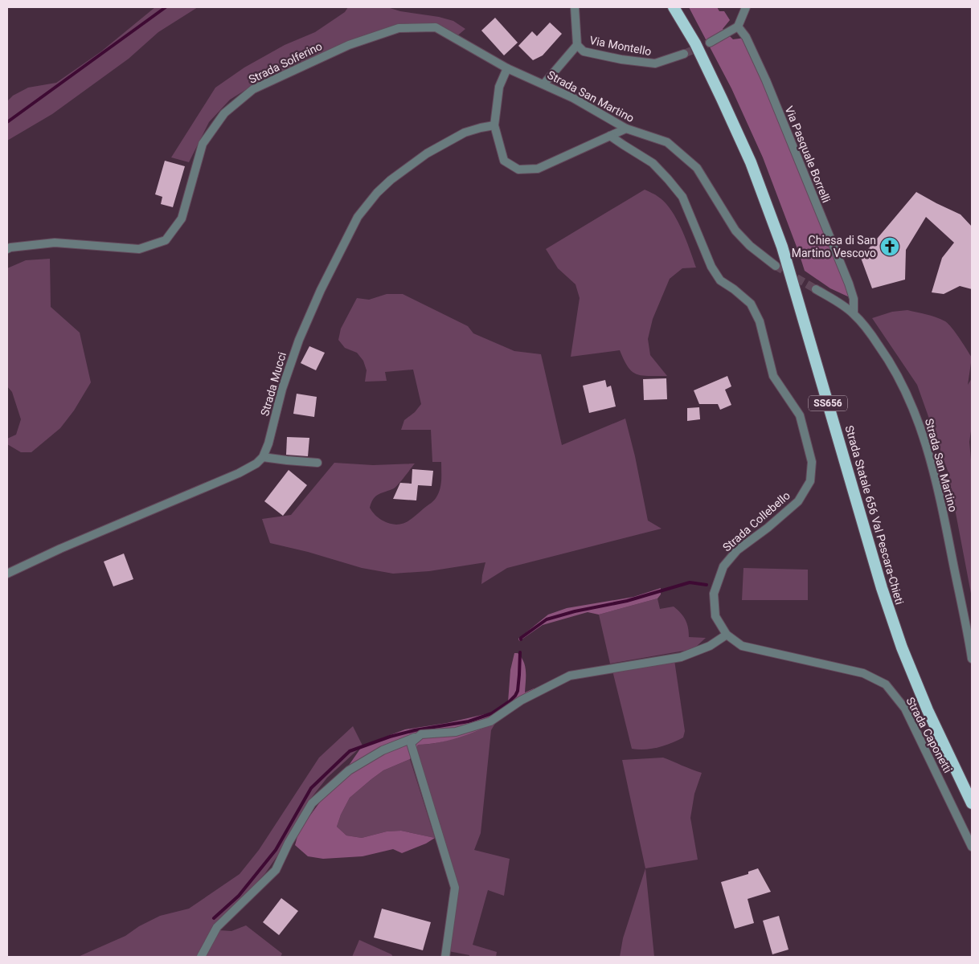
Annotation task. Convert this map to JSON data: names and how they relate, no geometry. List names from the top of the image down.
{
  "streets": {
    "highway": ["SS656", "Strada Statale 656 Val Pescara-Chieti"],
    "street": [
      "Via Montello",
      "Strada Solferino",
      "Strada San Martino",
      "Via Pasquale Borrelli",
      "Strada Mucci",
      "Strada Collebello",
      "Strada Caponetti"
    ]
  },
  "crossings": [
    ["Via Montello", "Strada San Martino"],
    ["Strada Solferino", "Strada San Martino"],
    ["Strada San Martino", "Via Pasquale Borrelli"],
    ["Strada Collebello", "Strada Caponetti"]
  ],
  "places": {
    "church": ["Chiesa di San Martino Vescovo"]
  }
}
